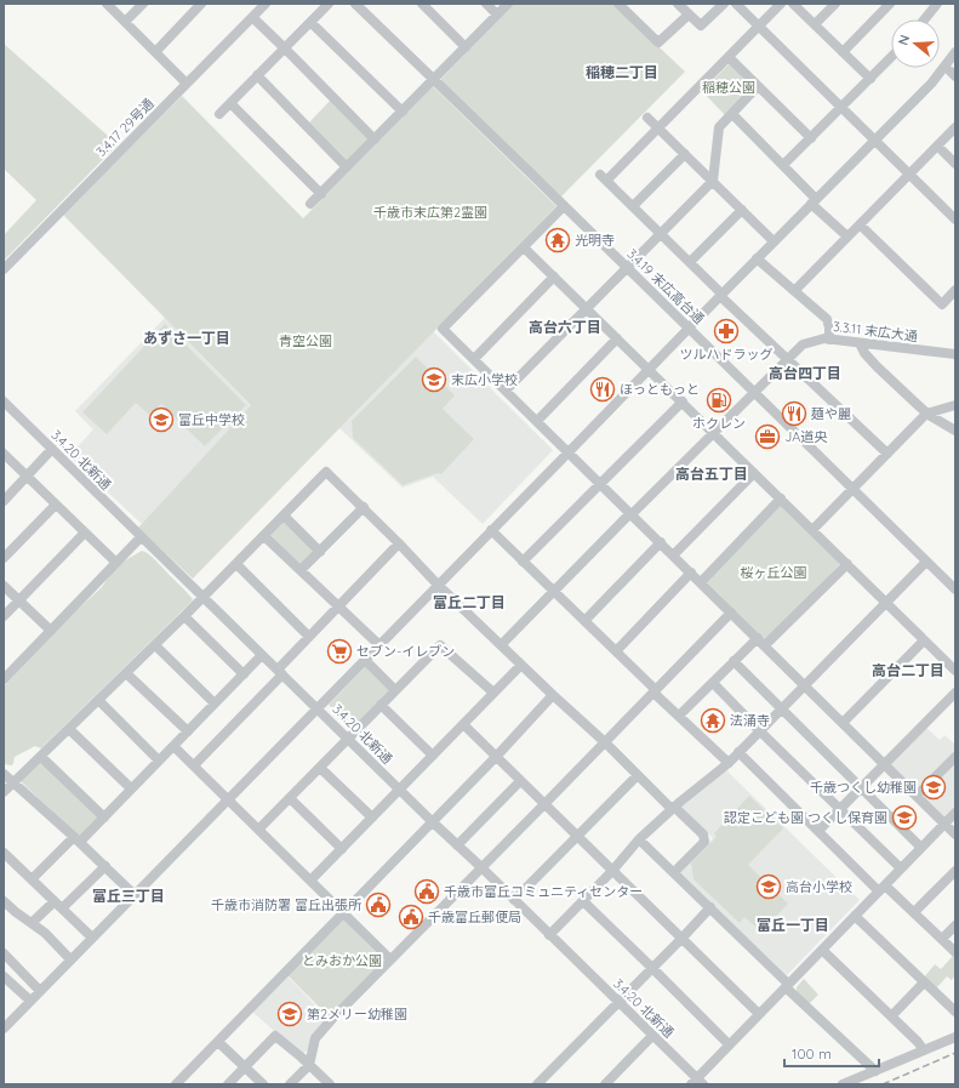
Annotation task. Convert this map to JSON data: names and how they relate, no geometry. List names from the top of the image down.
{
  "streets": {
    "street": [
      "3.4.17 29号通",
      "3.4.19 末広高台通",
      "3.3.11 末広大通",
      "3.4.20 北新通"
    ]
  },
  "crossings": [
    ["3.4.19 末広高台通", "3.3.11 末広大通"]
  ],
  "districts": [
    "稲穂二丁目",
    "高台六丁目",
    "あずさ一丁目",
    "高台四丁目",
    "高台五丁目",
    "富丘二丁目",
    "高台二丁目",
    "富丘三丁目",
    "富丘一丁目"
  ],
  "parks": [
    "稲穂公園",
    "千歳市末広第2霊園",
    "青空公園",
    "桜ヶ丘公園",
    "とみおか公園"
  ],
  "places": {
    "temple": ["光明寺", "法涌寺"],
    "pharmacy": ["ツルハドラッグ"],
    "school or university": [
      "末広小学校",
      "富丘中学校",
      "千歳つくし幼稚園",
      "認定こども園 つくし保育園",
      "高台小学校",
      "第2メリー幼稚園"
    ],
    "restaurant": ["ほっともっと", "麺や麗"],
    "fuel station": ["ホクレン"],
    "office": ["JA道央"],
    "supermarket": ["セブン-イレブン"],
    "public building": ["千歳市富丘コミュニティセンター", "千歳市消防署 富丘出張所", "千歳富丘郵便局"]
  },
  "scale_bar": "100 m",
  "north": "left"
}
